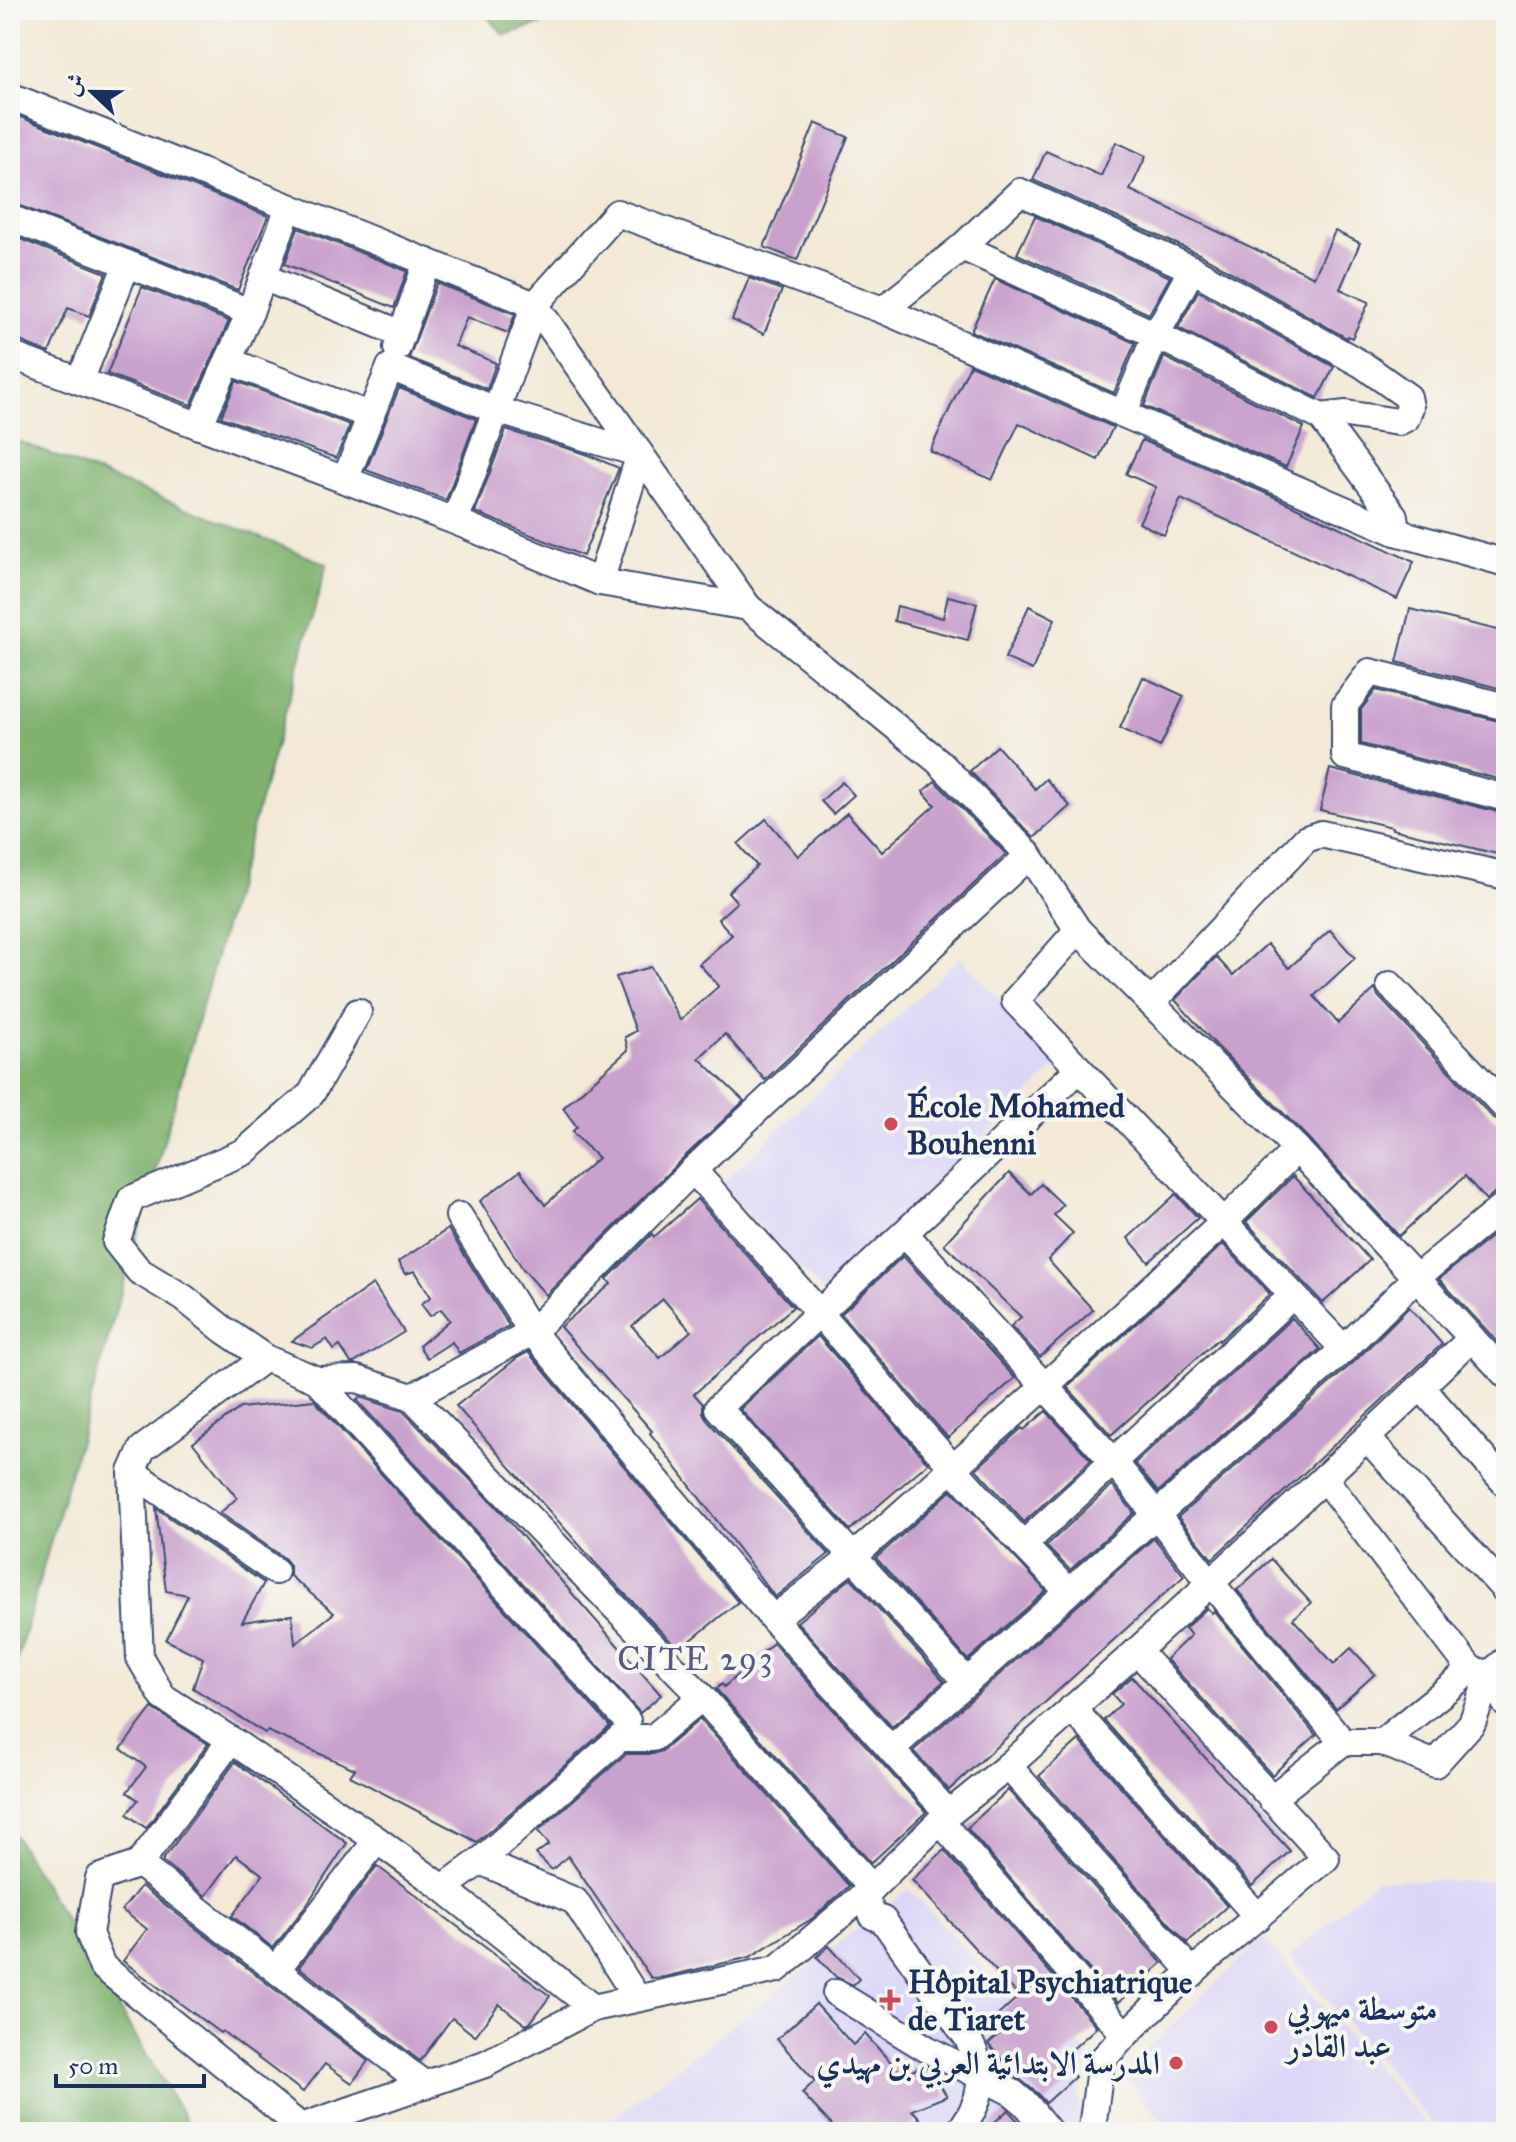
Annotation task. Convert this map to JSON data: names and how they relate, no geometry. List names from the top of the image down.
{
  "districts": ["CITE 293"],
  "places": {
    "other": ["École Mohamed Bouhenni", "متوسطة ميهوبي عبد القادر", "المدرسة الابتدائية العربي بن مهيدي"],
    "health": ["Hôpital Psychiatrique de Tiaret"]
  },
  "scale_bar": "50 m",
  "north": "left"
}
